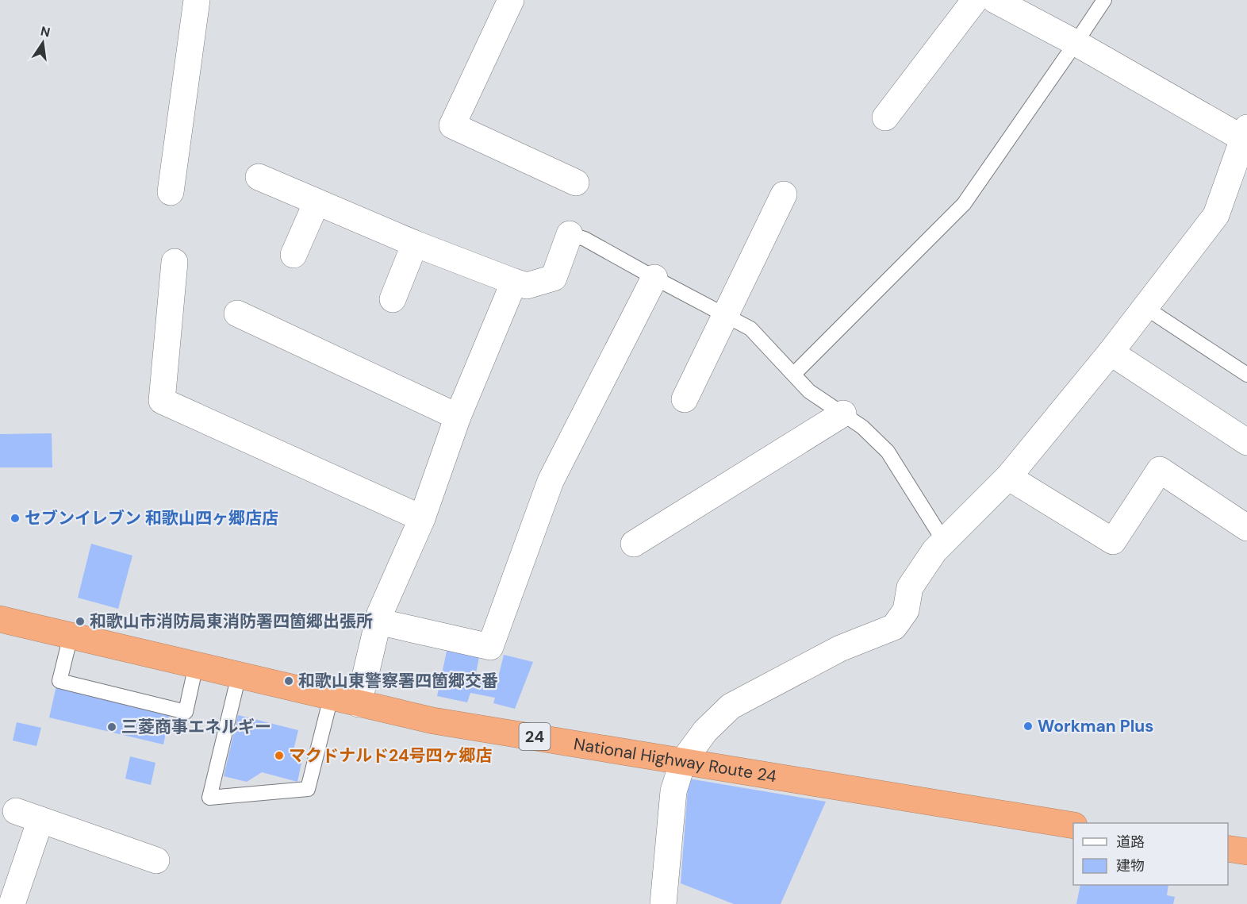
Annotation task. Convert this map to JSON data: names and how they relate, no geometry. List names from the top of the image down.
{
  "streets": {
    "highway": ["24", "National Highway Route 24"]
  },
  "places": [
    "セブンイレブン 和歌山四ヶ郷店店",
    "和歌山市消防局東消防署四箇郷出張所",
    "和歌山東警察署四箇郷交番",
    "Workman Plus",
    "三菱商事エネルギー",
    "マクドナルド24号四ヶ郷店"
  ],
  "legend": ["道路", "建物"],
  "north": "top"
}
